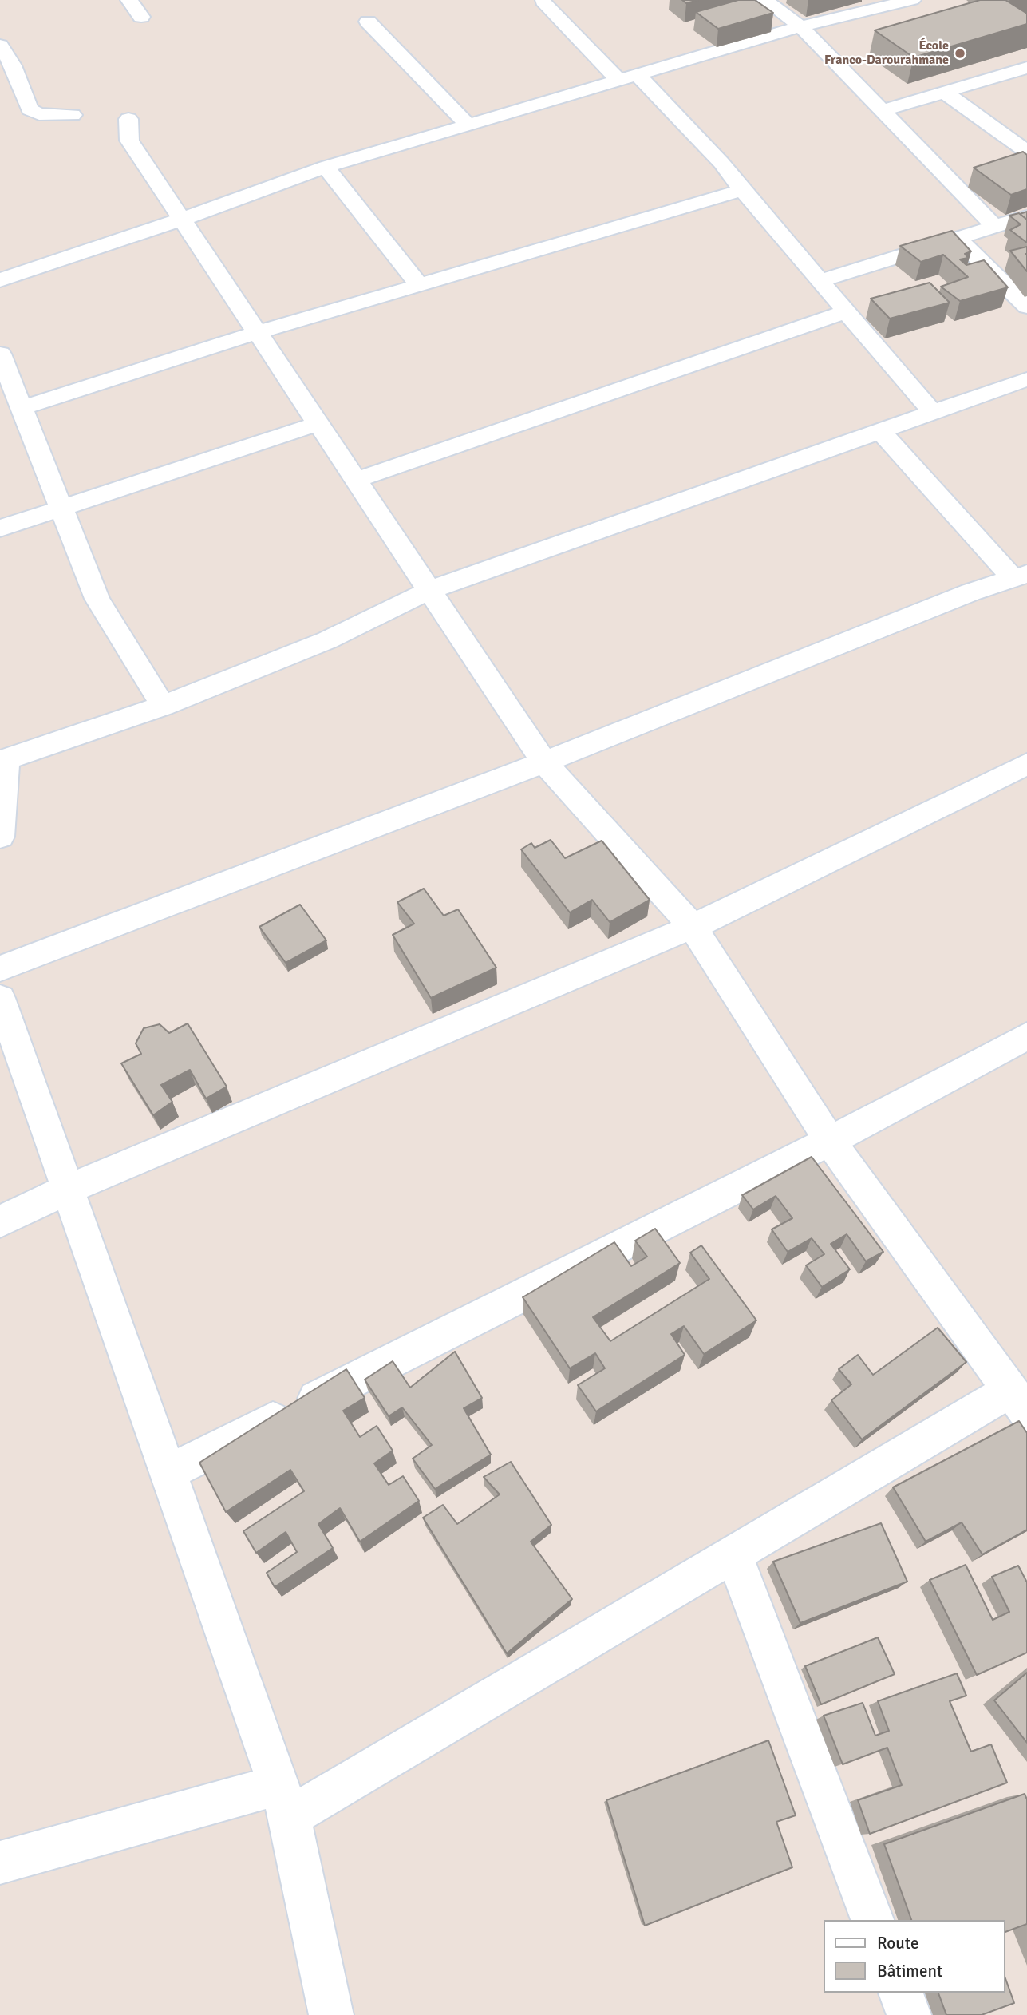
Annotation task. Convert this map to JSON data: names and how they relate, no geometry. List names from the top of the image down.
{
  "places": ["École Franco-Darourahmane"],
  "legend": ["Route", "Bâtiment"]
}
